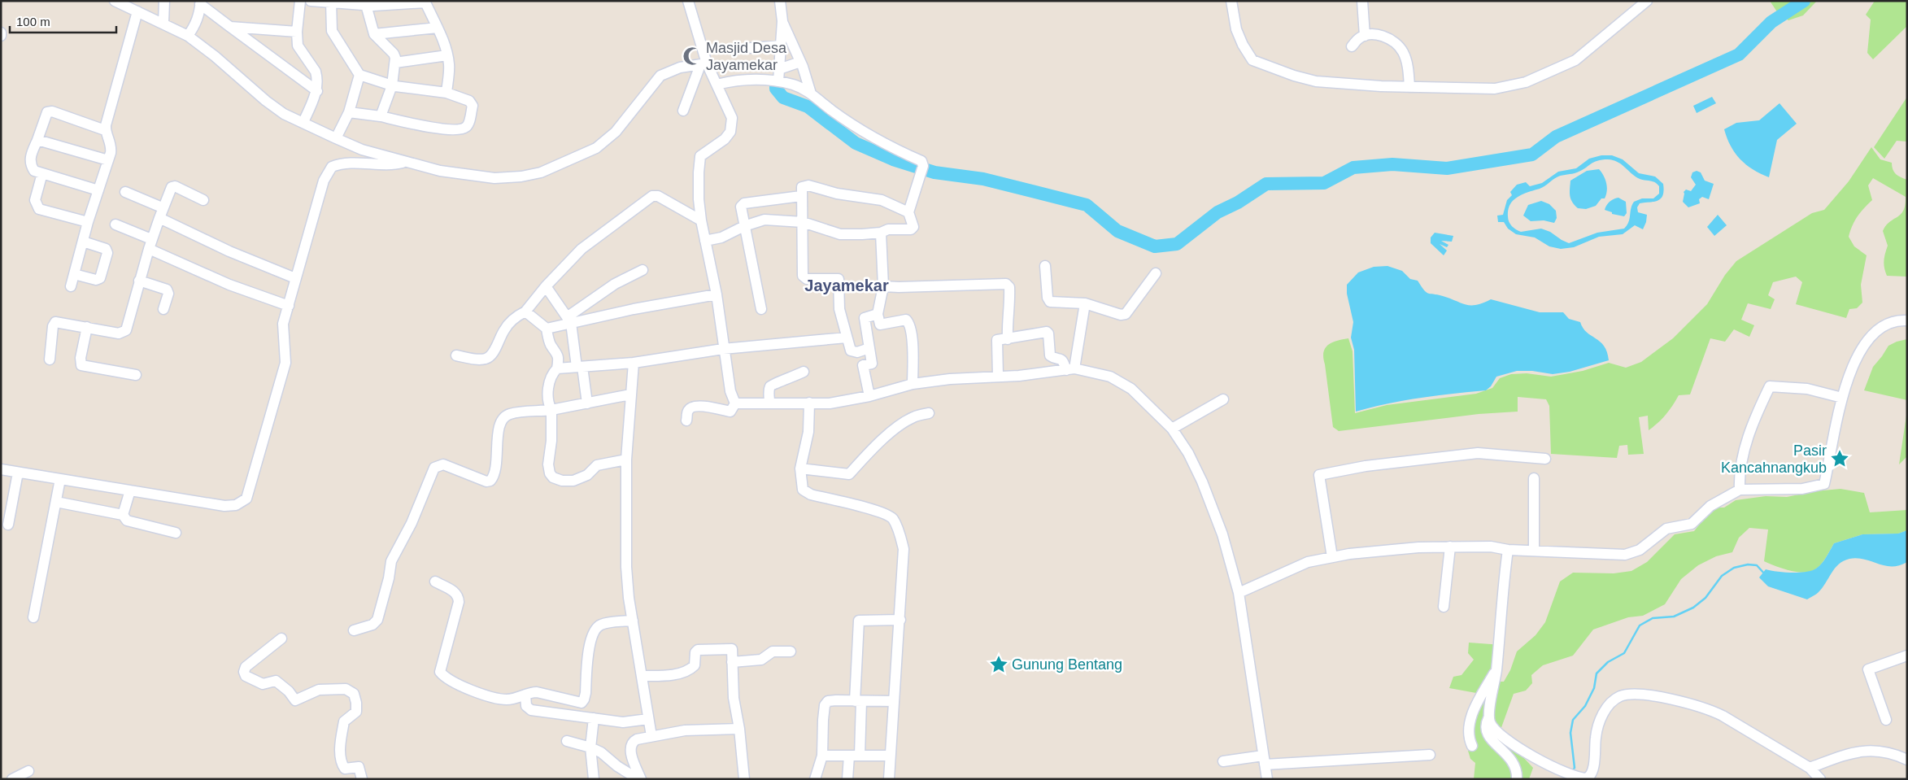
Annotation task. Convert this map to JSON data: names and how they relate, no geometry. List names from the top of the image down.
{
  "districts": ["Jayamekar"],
  "places": {
    "mosque": ["Masjid Desa Jayamekar"],
    "place": ["Pasir Kancahnangkub", "Gunung Bentang"]
  },
  "scale_bar": "100 m"
}
